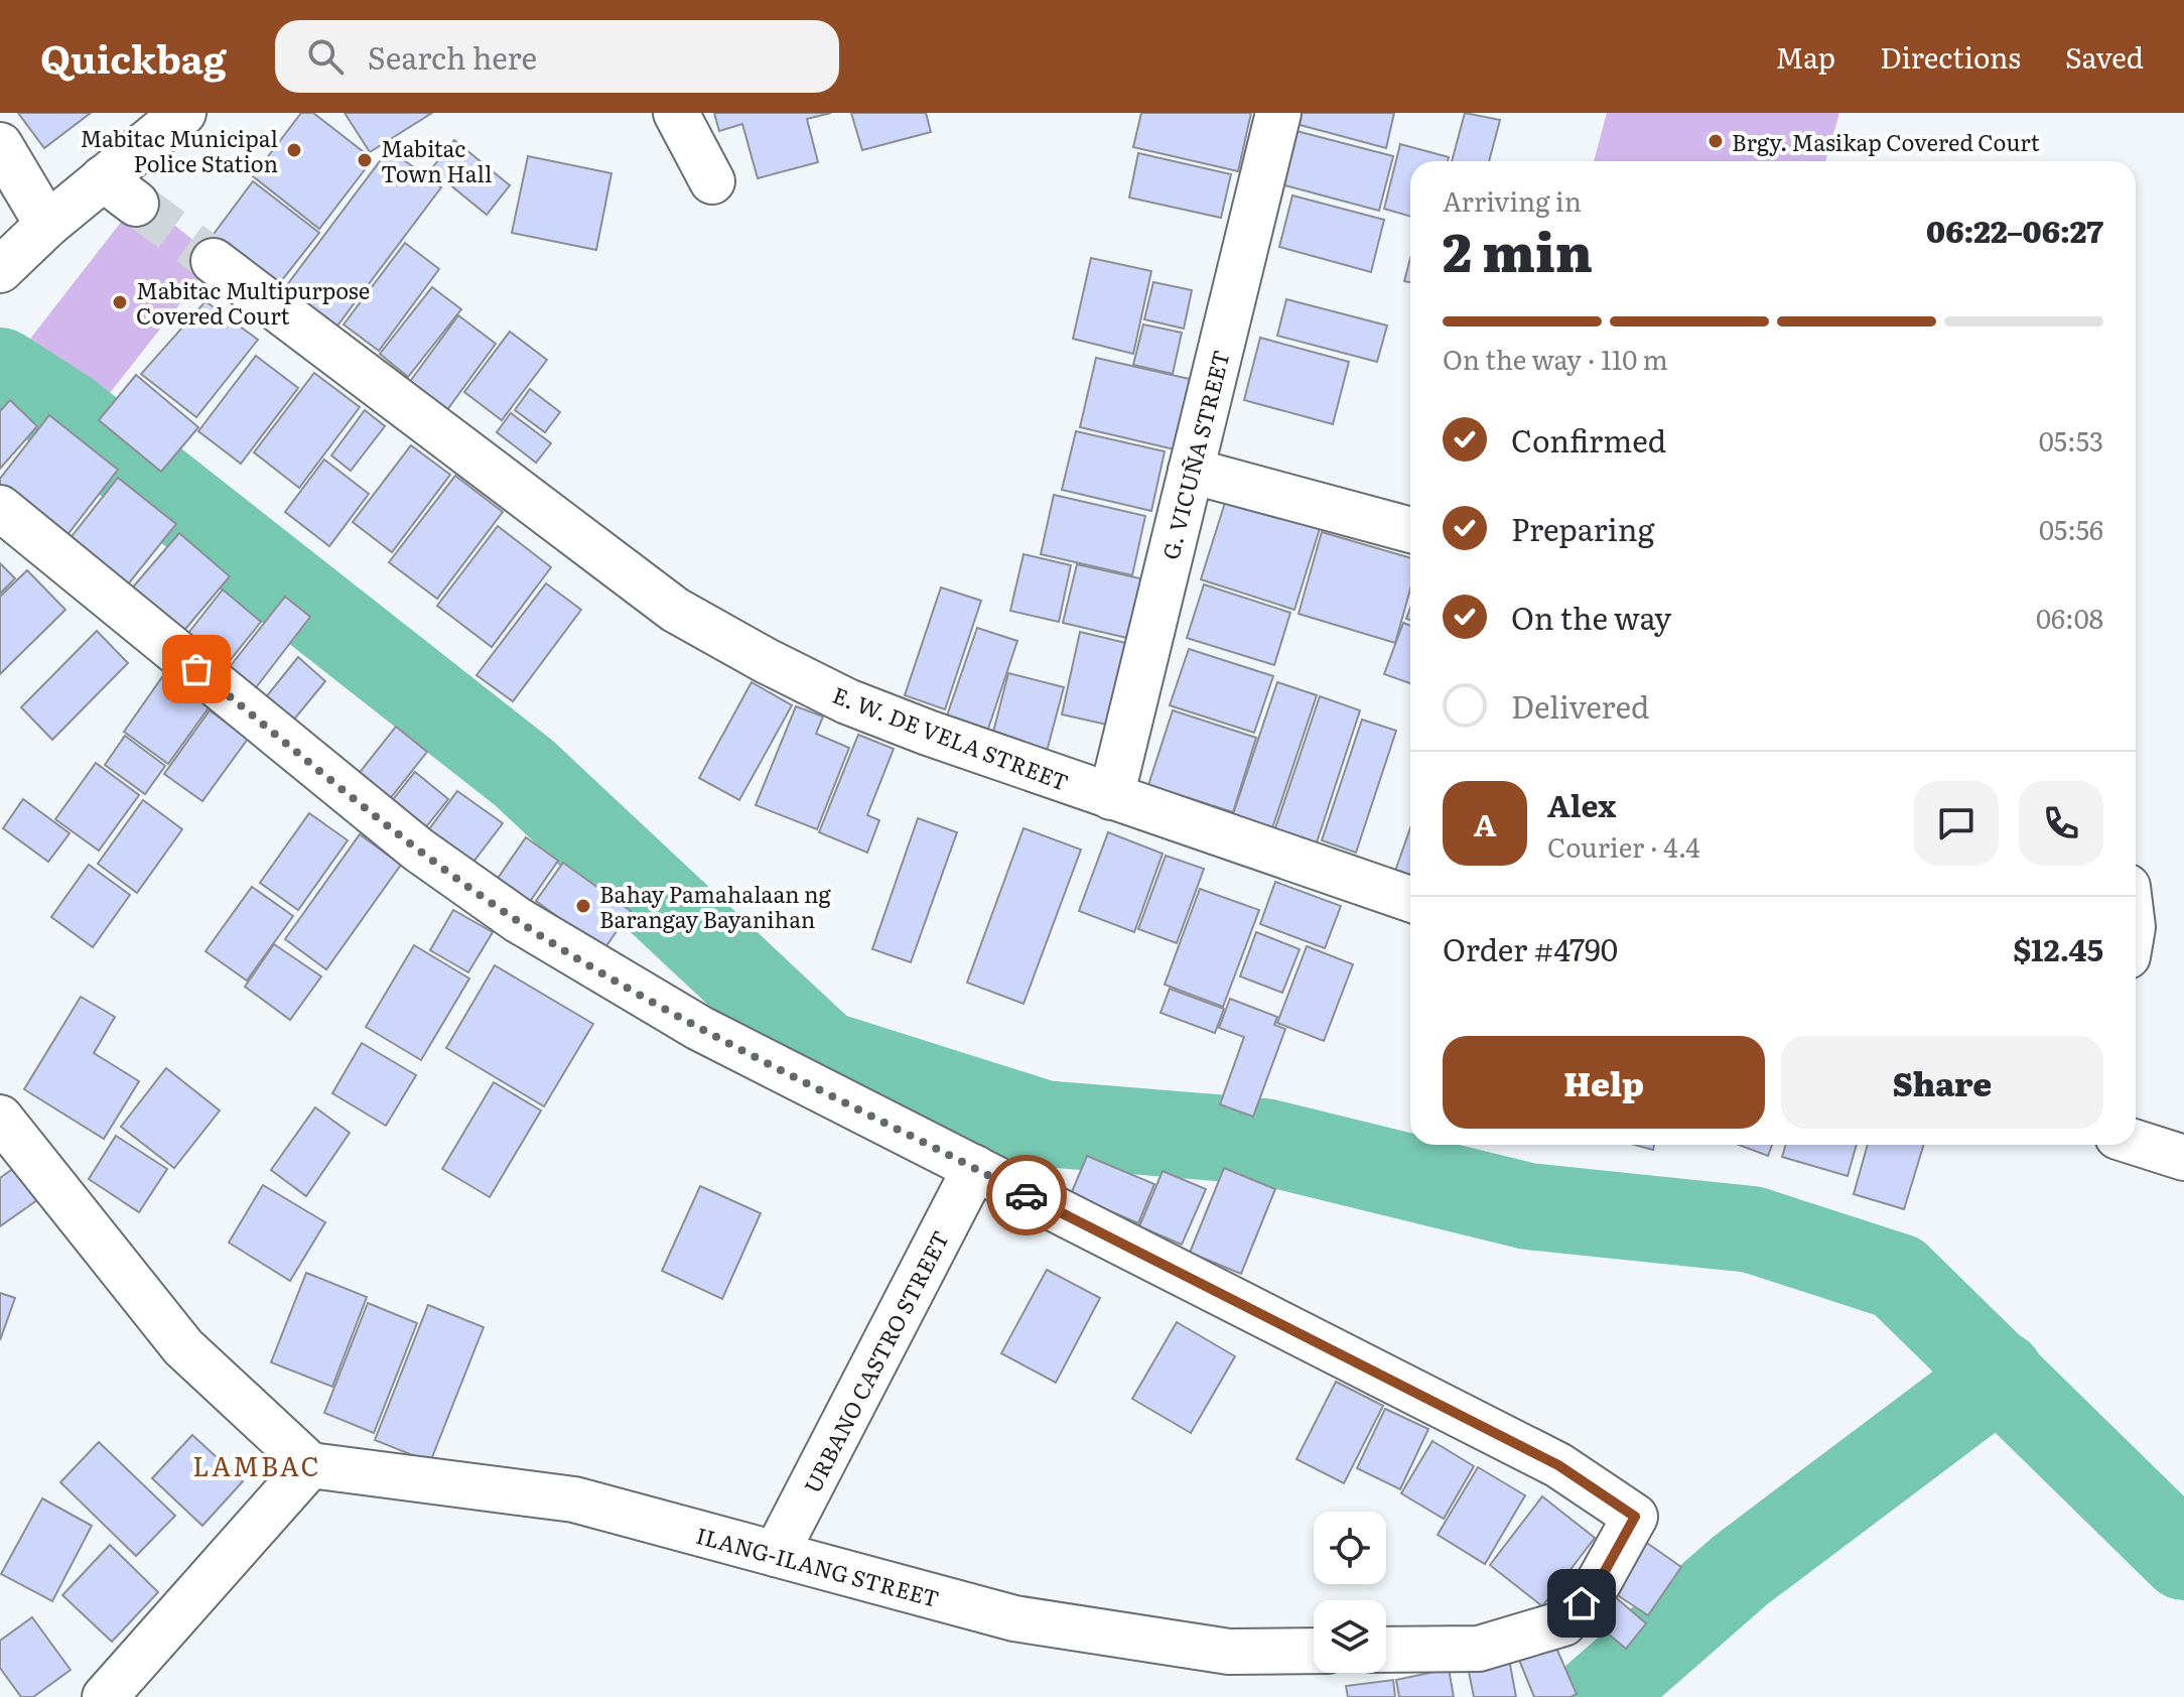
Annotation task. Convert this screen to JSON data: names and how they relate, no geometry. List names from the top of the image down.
{
  "streets": {
    "street": [
      "G. VICUÑA STREET",
      "E. W. DE VELA STREET",
      "URBANO CASTRO STREET",
      "ILANG-ILANG STREET"
    ]
  },
  "crossings": [
    ["G. VICUÑA STREET", "E. W. DE VELA STREET"],
    ["URBANO CASTRO STREET", "ILANG-ILANG STREET"]
  ],
  "districts": ["LAMBAC"],
  "places": [
    "Brgy. Masikap Covered Court",
    "Mabitac Municipal Police Station",
    "Mabitac Town Hall",
    "Mabitac Multipurpose Covered Court",
    "Bahay Pamahalaan ng Barangay Bayanihan"
  ],
  "page": {
    "header": "Quickbag",
    "search": "Search here",
    "nav": ["Map", "Directions", "Saved"],
    "heading": ["2 min", "Arriving in", "06:22–06:27"],
    "panel": [
      "Alex",
      "Courier · 4.4",
      "Order #4790",
      "$12.45"
    ],
    "bar": "On the way · 110 m",
    "list": [
      ["Confirmed", "05:53"],
      ["Preparing", "05:56"],
      ["On the way", "06:08"],
      "Delivered"
    ],
    "round": "A",
    "buttons": ["Help", "Share"]
  }
}
